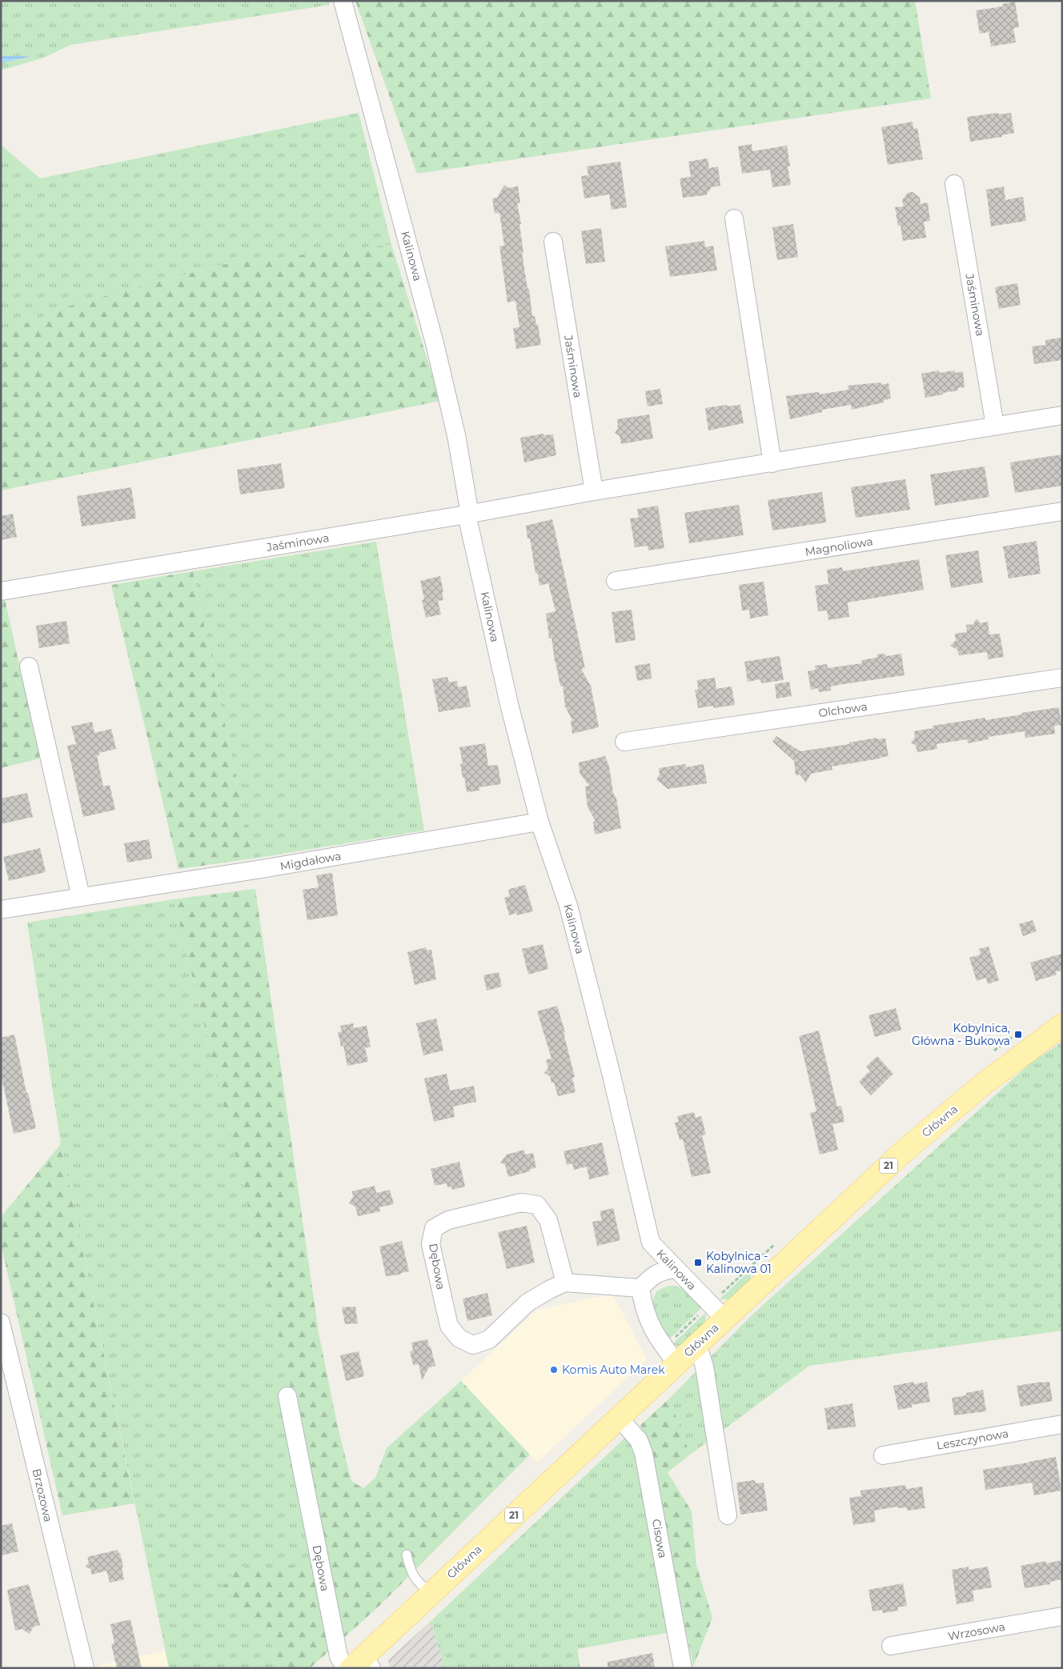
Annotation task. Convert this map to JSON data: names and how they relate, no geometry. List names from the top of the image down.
{
  "streets": {
    "main road": ["Główna", "21"],
    "street": [
      "Kalinowa",
      "Jaśminowa",
      "Magnoliowa",
      "Olchowa",
      "Migdałowa",
      "Dębowa",
      "Leszczynowa",
      "Brzozowa",
      "Cisowa",
      "Wrzosowa"
    ]
  },
  "crossings": [
    ["Kalinowa", "Jaśminowa"],
    ["Kalinowa", "Migdałowa"],
    ["Kalinowa", "Główna"],
    ["Główna", "Cisowa"]
  ],
  "places": {
    "transit": ["Kobylnica, Główna - Bukowa", "Kobylnica - Kalinowa 01"],
    "other": ["Komis Auto Marek"]
  }
}
